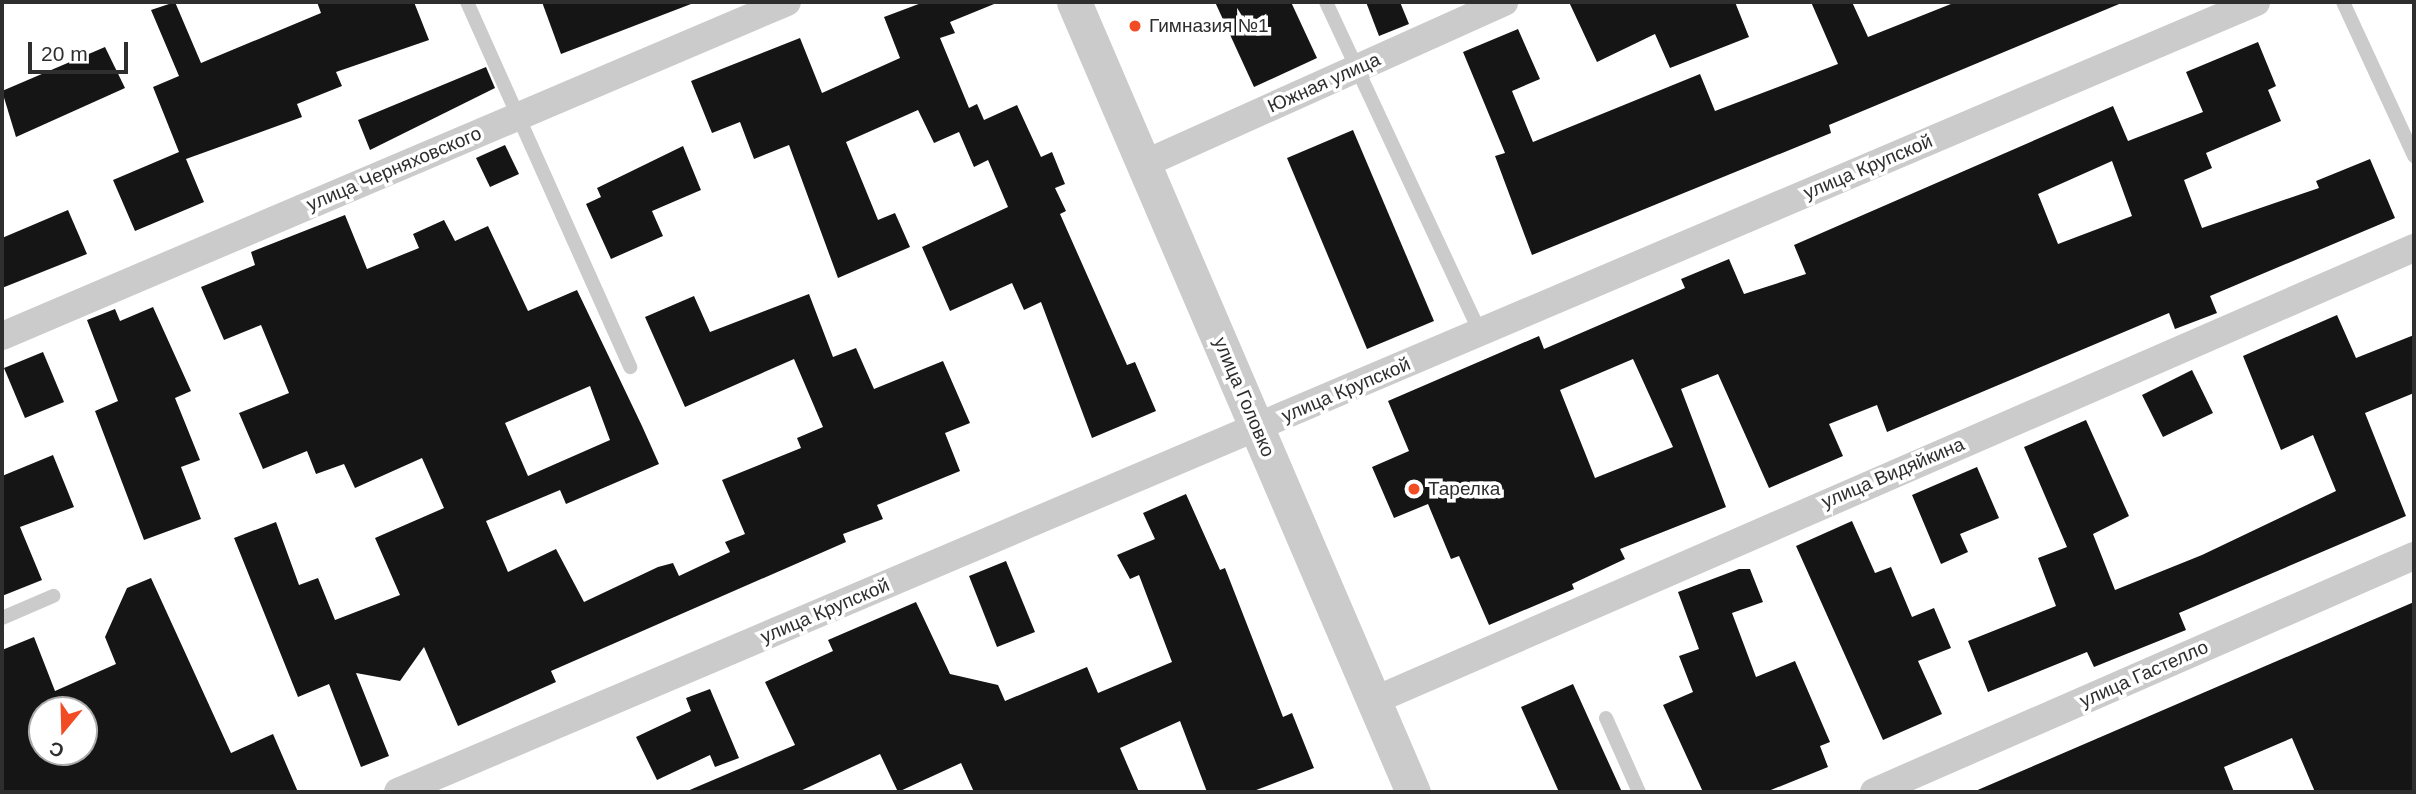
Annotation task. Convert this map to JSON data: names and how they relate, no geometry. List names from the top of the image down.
{
  "streets": {
    "street": [
      "Южная улица",
      "улица Крупской",
      "улица Черняховского",
      "улица Головко",
      "улица Видяйкина",
      "улица Гастелло"
    ]
  },
  "crossings": [
    ["Южная улица", "улица Головко"],
    ["улица Крупской", "улица Головко"],
    ["улица Головко", "улица Видяйкина"]
  ],
  "places": ["Гимназия №1", "Тарелка"],
  "scale_bar": "20 m",
  "north": "bottom"
}
